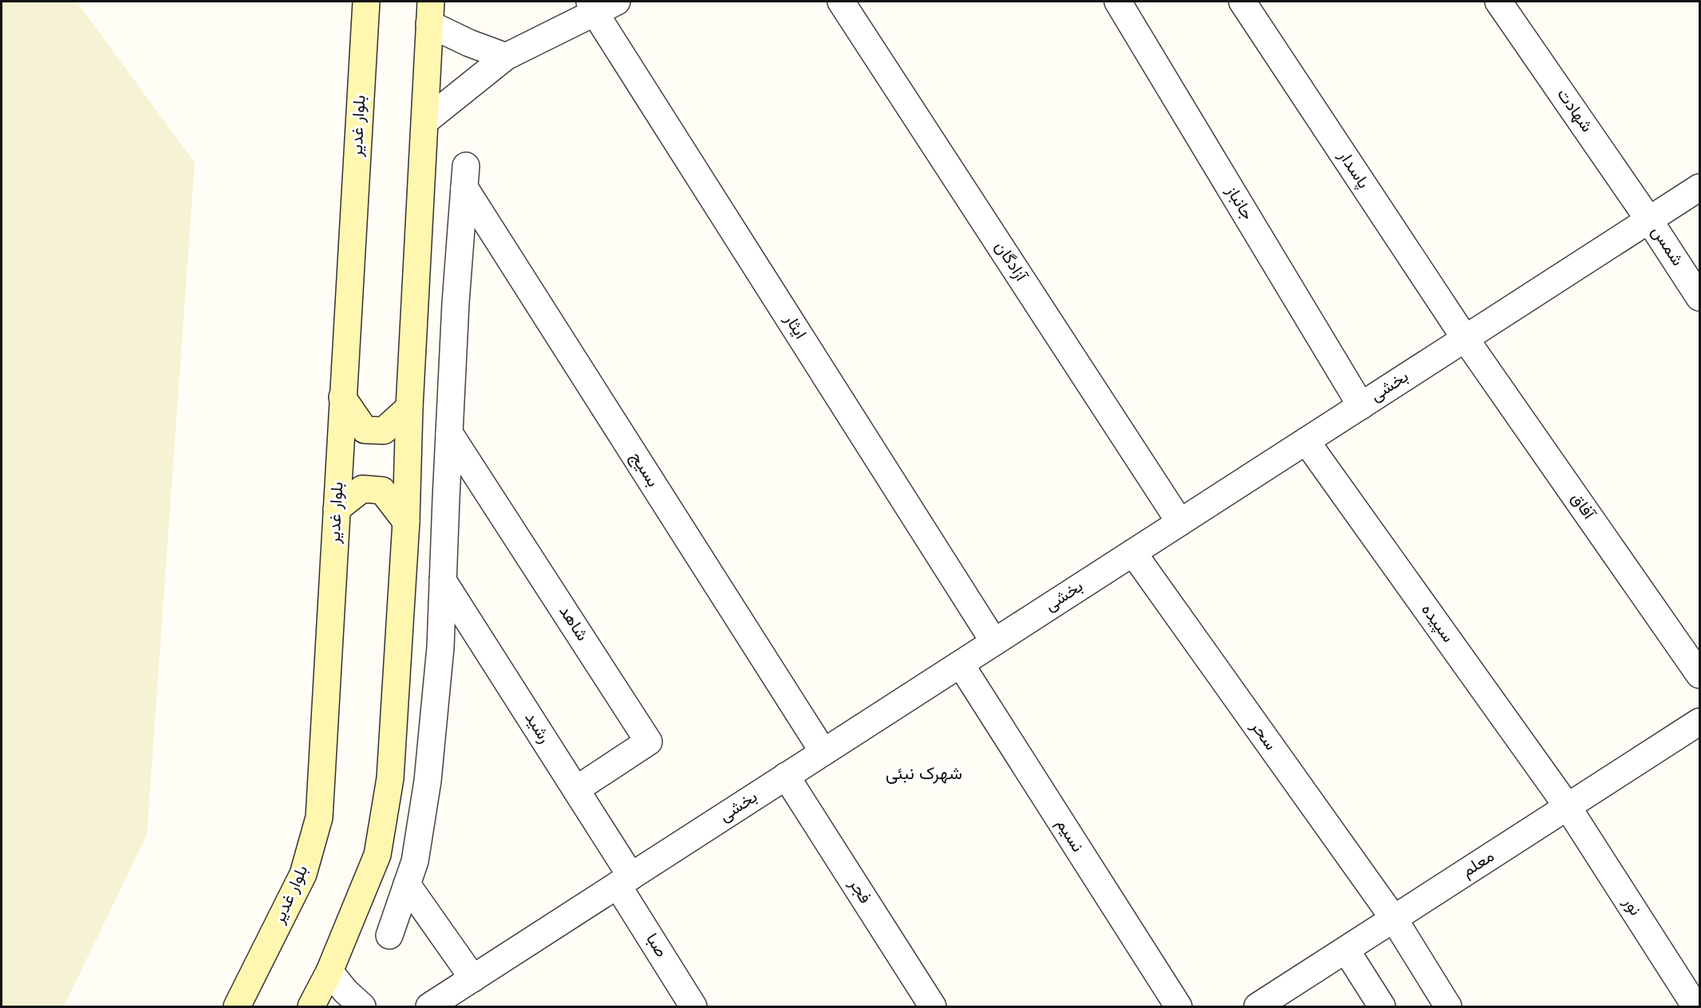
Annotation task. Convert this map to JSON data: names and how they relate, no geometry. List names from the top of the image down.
{
  "streets": {
    "main road": ["بلوار غدیر"],
    "street": [
      "شهادت",
      "پاسدار",
      "جانباز",
      "شمس",
      "آزادگان",
      "ایثار",
      "بخشی",
      "بسیج",
      "آفاق",
      "شاهد",
      "سپیده",
      "رشید",
      "سحر",
      "نسیم",
      "معلم",
      "فجر",
      "نور",
      "صبا"
    ]
  },
  "crossings": [
    ["شهادت", "شمس"],
    ["شهادت", "بخشی"],
    ["پاسدار", "بخشی"],
    ["پاسدار", "آفاق"],
    ["جانباز", "بخشی"],
    ["شمس", "بخشی"],
    ["آزادگان", "بخشی"],
    ["ایثار", "بخشی"],
    ["بخشی", "بسیج"],
    ["بخشی", "آفاق"],
    ["بخشی", "سپیده"],
    ["بخشی", "رشید"],
    ["بخشی", "سحر"],
    ["بخشی", "نسیم"],
    ["بخشی", "فجر"],
    ["بخشی", "صبا"],
    ["بسیج", "شاهد"],
    ["شاهد", "رشید"],
    ["سپیده", "معلم"],
    ["سپیده", "نور"],
    ["رشید", "صبا"],
    ["سحر", "معلم"],
    ["معلم", "نور"]
  ],
  "districts": ["شهرک نبئی"]
}
